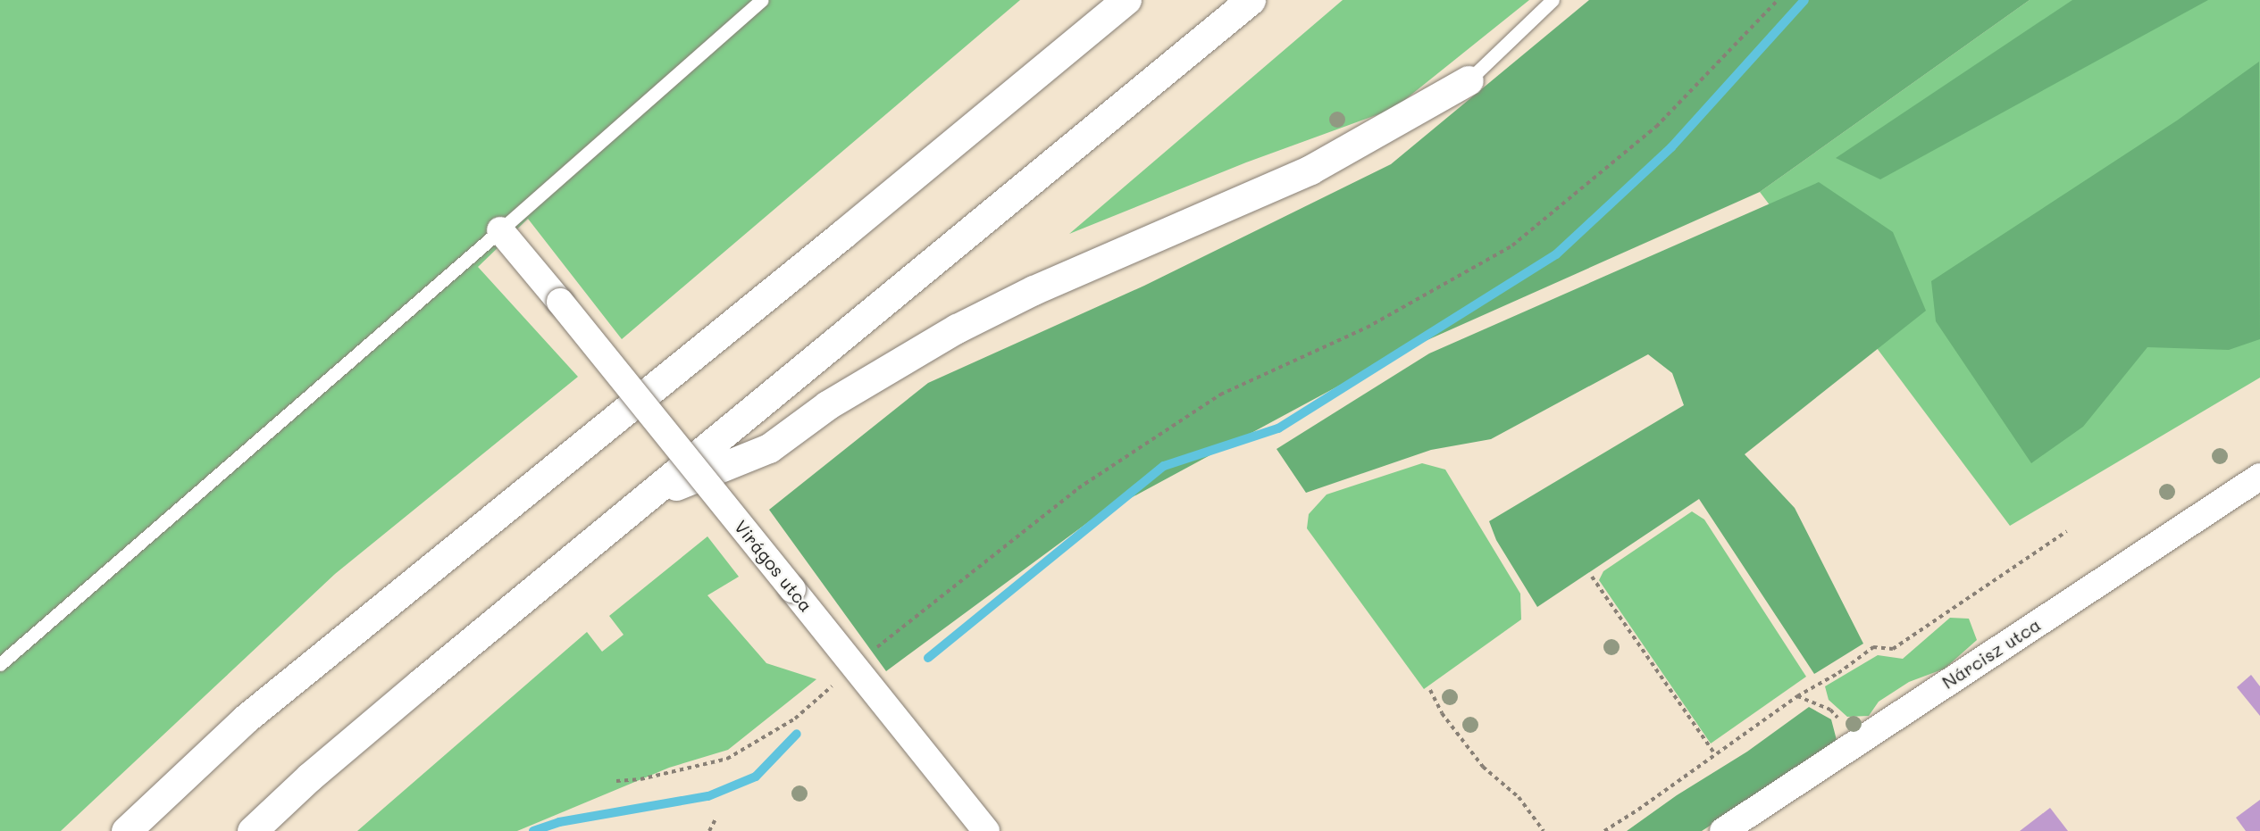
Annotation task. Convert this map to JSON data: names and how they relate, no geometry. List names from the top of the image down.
{
  "streets": {
    "street": ["Virágos utca", "Nárcisz utca"]
  }
}
